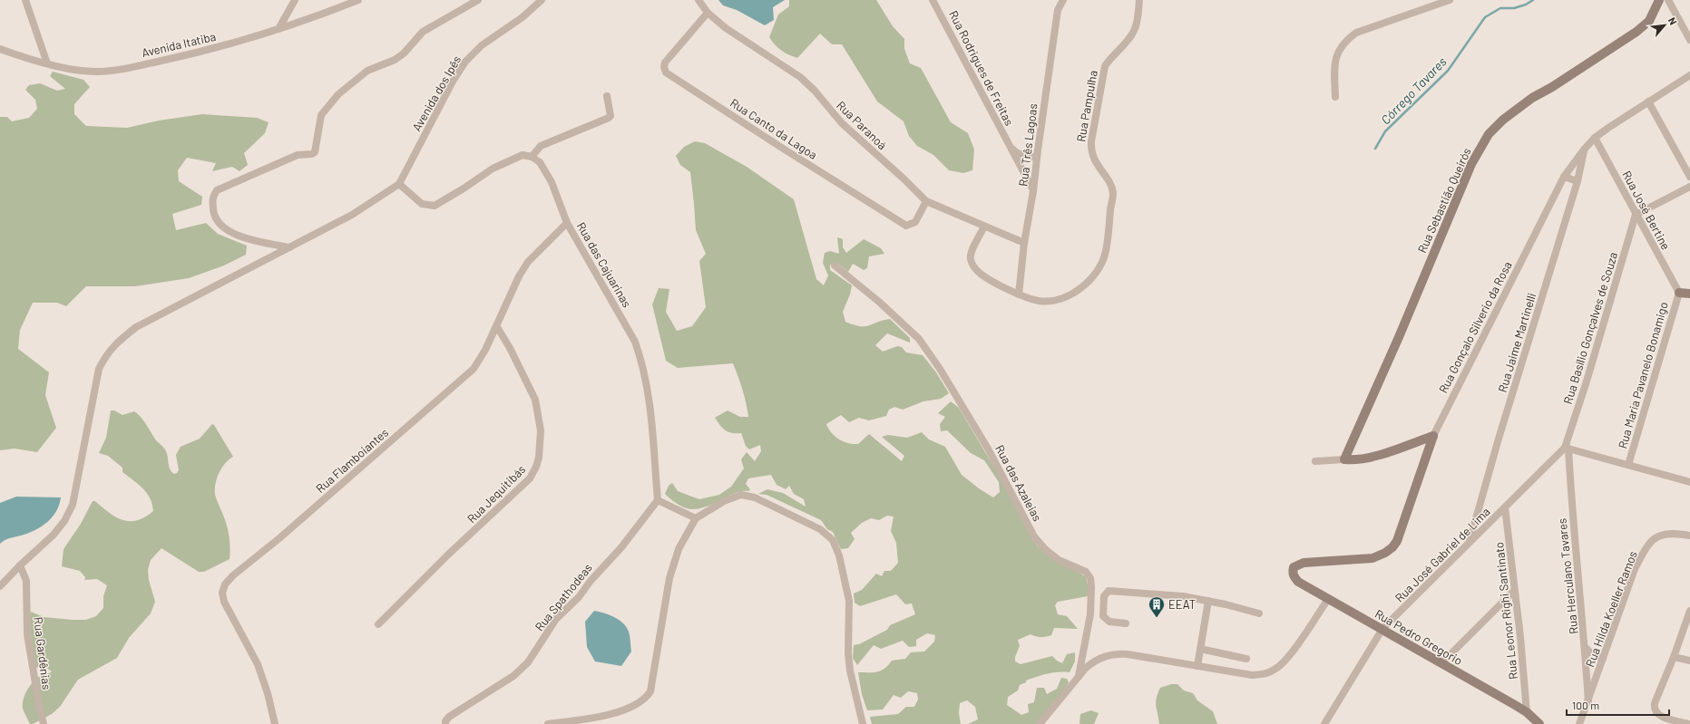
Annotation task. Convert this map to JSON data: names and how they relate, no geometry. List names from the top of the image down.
{
  "streets": {
    "street": [
      "Avenida Itatiba",
      "Rua Rodrigues de Freitas",
      "Avenida dos Ipês",
      "Rua Pampulha",
      "Rua Paranoá",
      "Rua Canto da Lagoa",
      "Rua Três Lagoas",
      "Rua Sebastião Queirós",
      "Rua José Bertine",
      "Rua das Cajuarinas",
      "Rua Gonçalo Silverio da Rosa",
      "Rua Basílio Gonçalves de Souza",
      "Rua Jaime Martinelli",
      "Rua Maria Pavanelo Bonamigo",
      "Rua Flamboiantes",
      "Rua das Azaleias",
      "Rua Jequitibás",
      "Rua José Gabriel de Lima",
      "Rua Herculano Tavares",
      "Rua Spathodeas",
      "Rua Hilda Koeller Ramos",
      "Rua Leonor Righi Santinato",
      "Rua Pedro Gregorio",
      "Rua Gardênias"
    ]
  },
  "crossings": [
    ["Rua Rodrigues de Freitas", "Rua Três Lagoas"],
    ["Rua Pampulha", "Rua Paranoá"],
    ["Rua Pampulha", "Rua Três Lagoas"],
    ["Rua Paranoá", "Rua Canto da Lagoa"],
    ["Rua Paranoá", "Rua Três Lagoas"],
    ["Rua José Bertine", "Rua Gonçalo Silverio da Rosa"],
    ["Rua José Bertine", "Rua Basílio Gonçalves de Souza"],
    ["Rua José Bertine", "Rua Maria Pavanelo Bonamigo"],
    ["Rua das Cajuarinas", "Rua Flamboiantes"],
    ["Rua das Cajuarinas", "Rua Spathodeas"],
    ["Rua Gonçalo Silverio da Rosa", "Rua Jaime Martinelli"],
    ["Rua Gonçalo Silverio da Rosa", "Rua Pedro Gregorio"],
    ["Rua Basílio Gonçalves de Souza", "Rua José Gabriel de Lima"],
    ["Rua Basílio Gonçalves de Souza", "Rua Herculano Tavares"],
    ["Rua Jaime Martinelli", "Rua José Gabriel de Lima"],
    ["Rua Flamboiantes", "Rua Jequitibás"],
    ["Rua José Gabriel de Lima", "Rua Herculano Tavares"],
    ["Rua José Gabriel de Lima", "Rua Leonor Righi Santinato"],
    ["Rua José Gabriel de Lima", "Rua Pedro Gregorio"],
    ["Rua Herculano Tavares", "Rua Hilda Koeller Ramos"],
    ["Rua Leonor Righi Santinato", "Rua Pedro Gregorio"]
  ],
  "water": ["Córrego Tavares"],
  "places": {
    "building": ["EEAT"]
  },
  "scale_bar": "100 m",
  "north": "top right"
}
